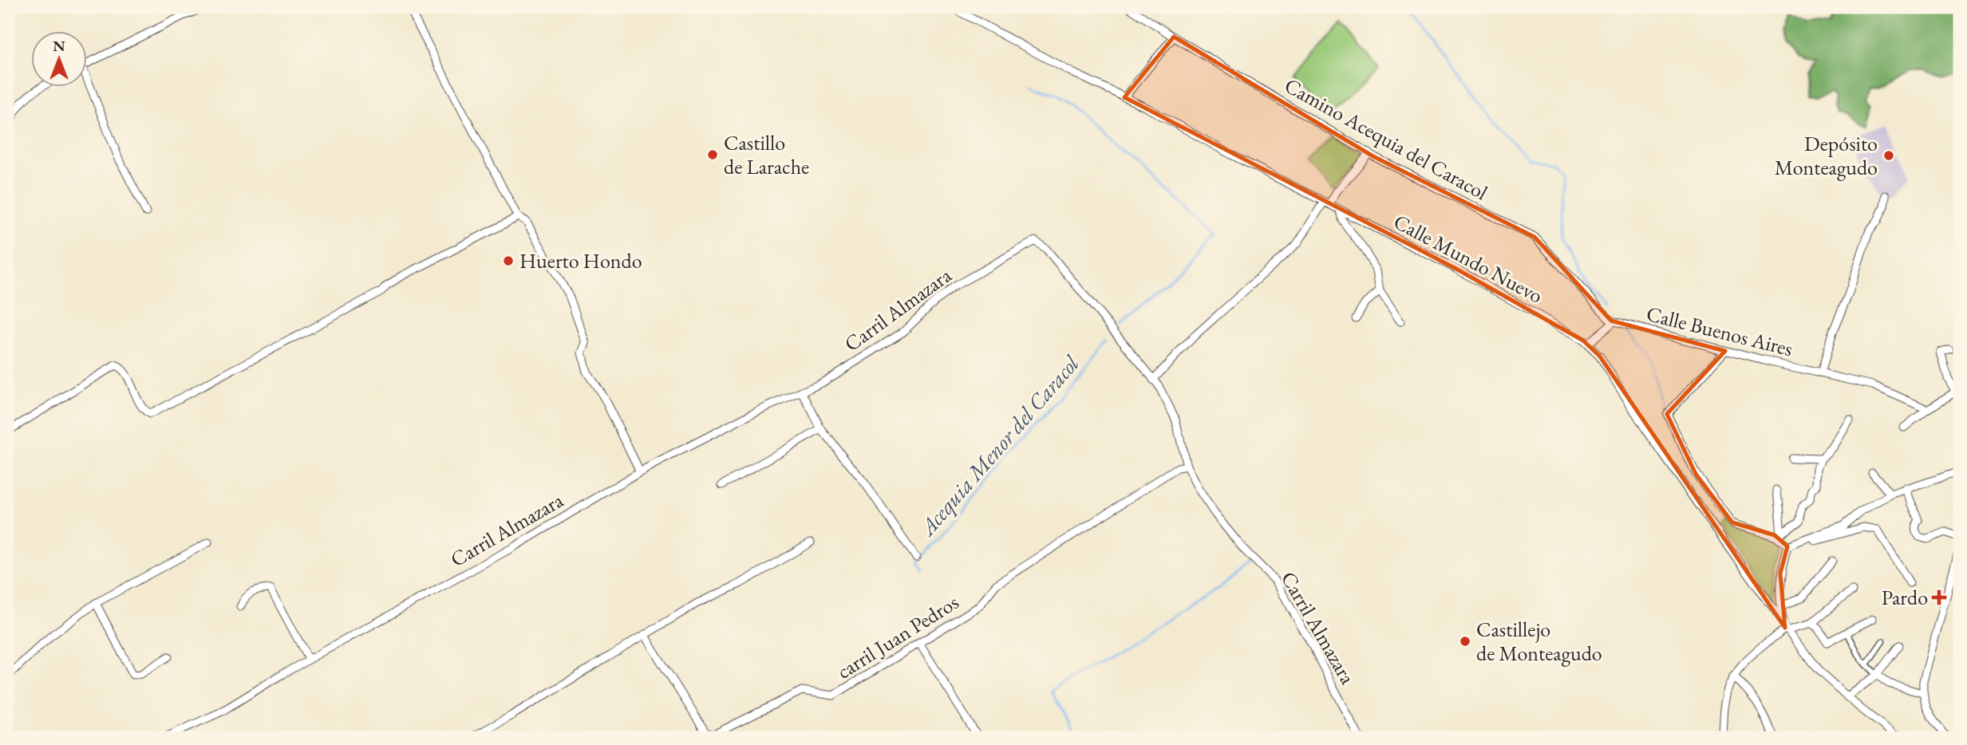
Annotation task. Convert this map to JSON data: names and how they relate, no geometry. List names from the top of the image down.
{
  "streets": {
    "street": [
      "Camino Acequia del Caracol",
      "Calle Mundo Nuevo",
      "Carril Almazara",
      "Calle Buenos Aires",
      "carril Juan Pedros"
    ]
  },
  "crossings": [
    ["Camino Acequia del Caracol", "Calle Buenos Aires"],
    ["Carril Almazara", "carril Juan Pedros"]
  ],
  "water": ["Acequia Menor del Caracol"],
  "places": {
    "other": [
      "Castillo de Larache",
      "Depósito Monteagudo",
      "Huerto Hondo",
      "Castillejo de Monteagudo"
    ],
    "health": ["Pardo"]
  },
  "north": "top"
}
